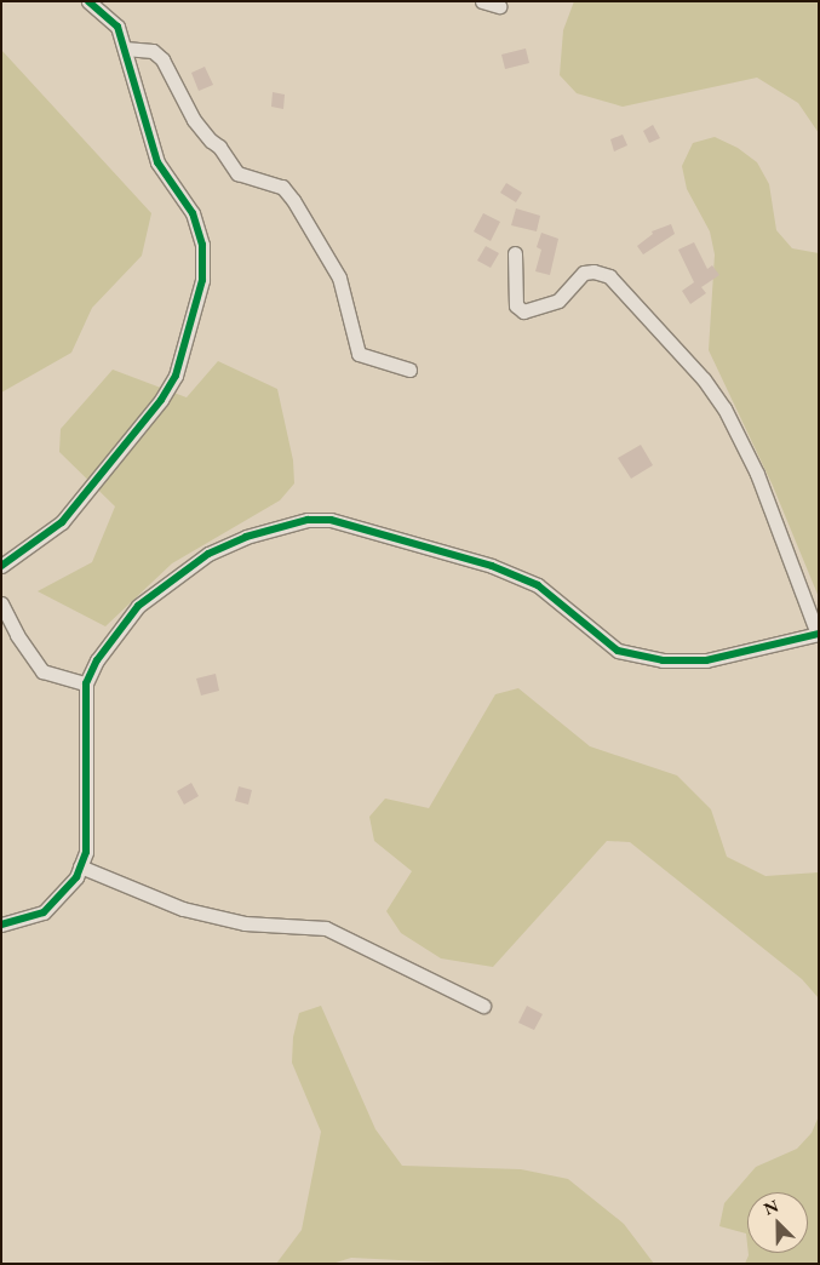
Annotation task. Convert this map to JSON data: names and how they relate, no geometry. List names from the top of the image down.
{
  "north": "top left"
}
